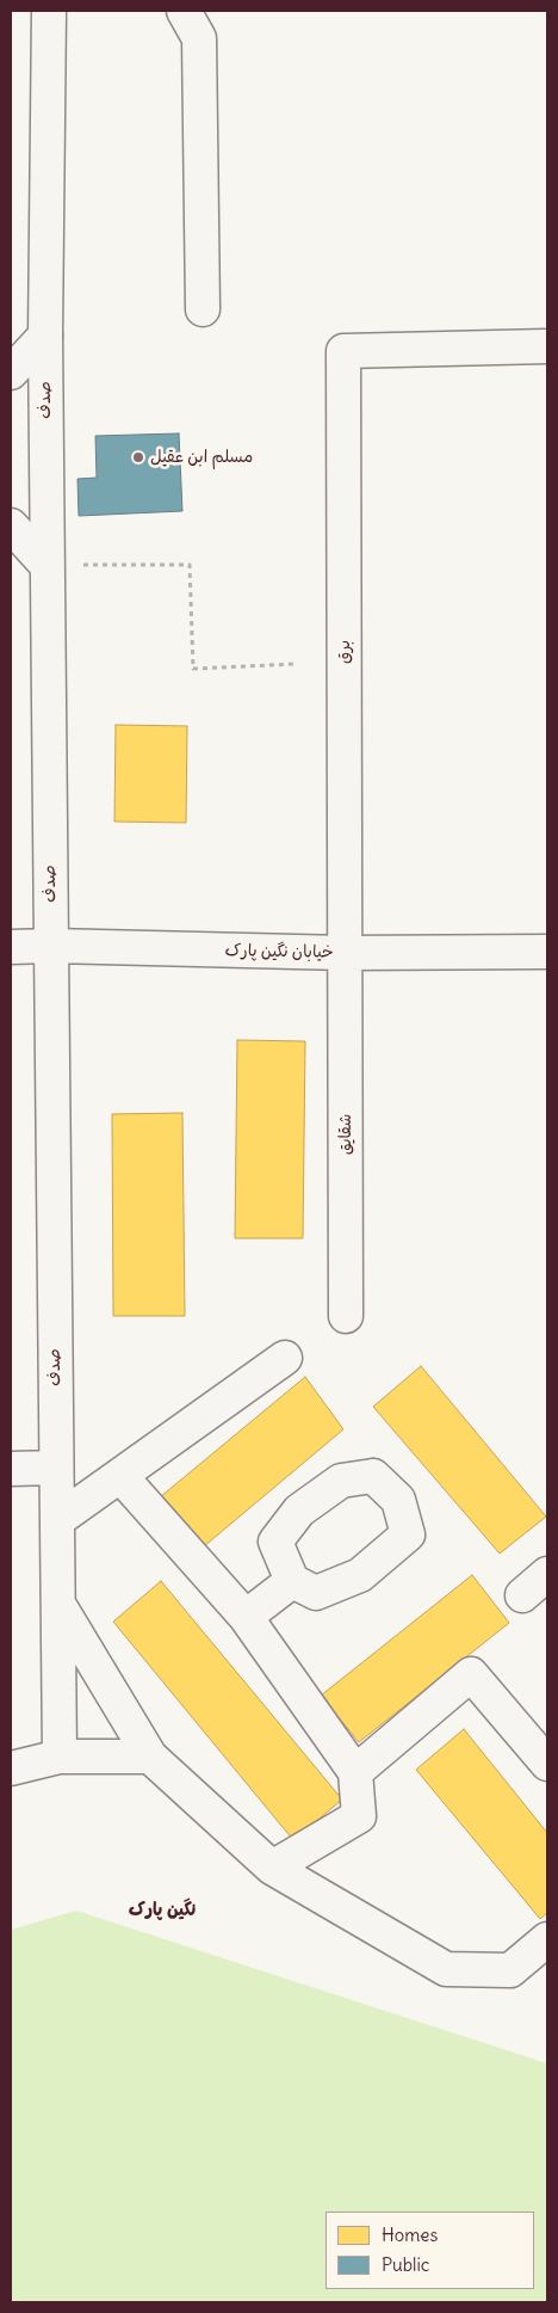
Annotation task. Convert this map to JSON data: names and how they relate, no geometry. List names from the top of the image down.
{
  "streets": {
    "street": [
      "صدف",
      "برق",
      "خیابان نگین پارک",
      "شقایق"
    ]
  },
  "crossings": [
    ["صدف", "خیابان نگین پارک"],
    ["برق", "خیابان نگین پارک"],
    ["برق", "شقایق"],
    ["خیابان نگین پارک", "شقایق"]
  ],
  "districts": ["نگین پارک"],
  "places": ["مسلم ابن عقیل"],
  "legend": ["Homes", "Public"]
}
